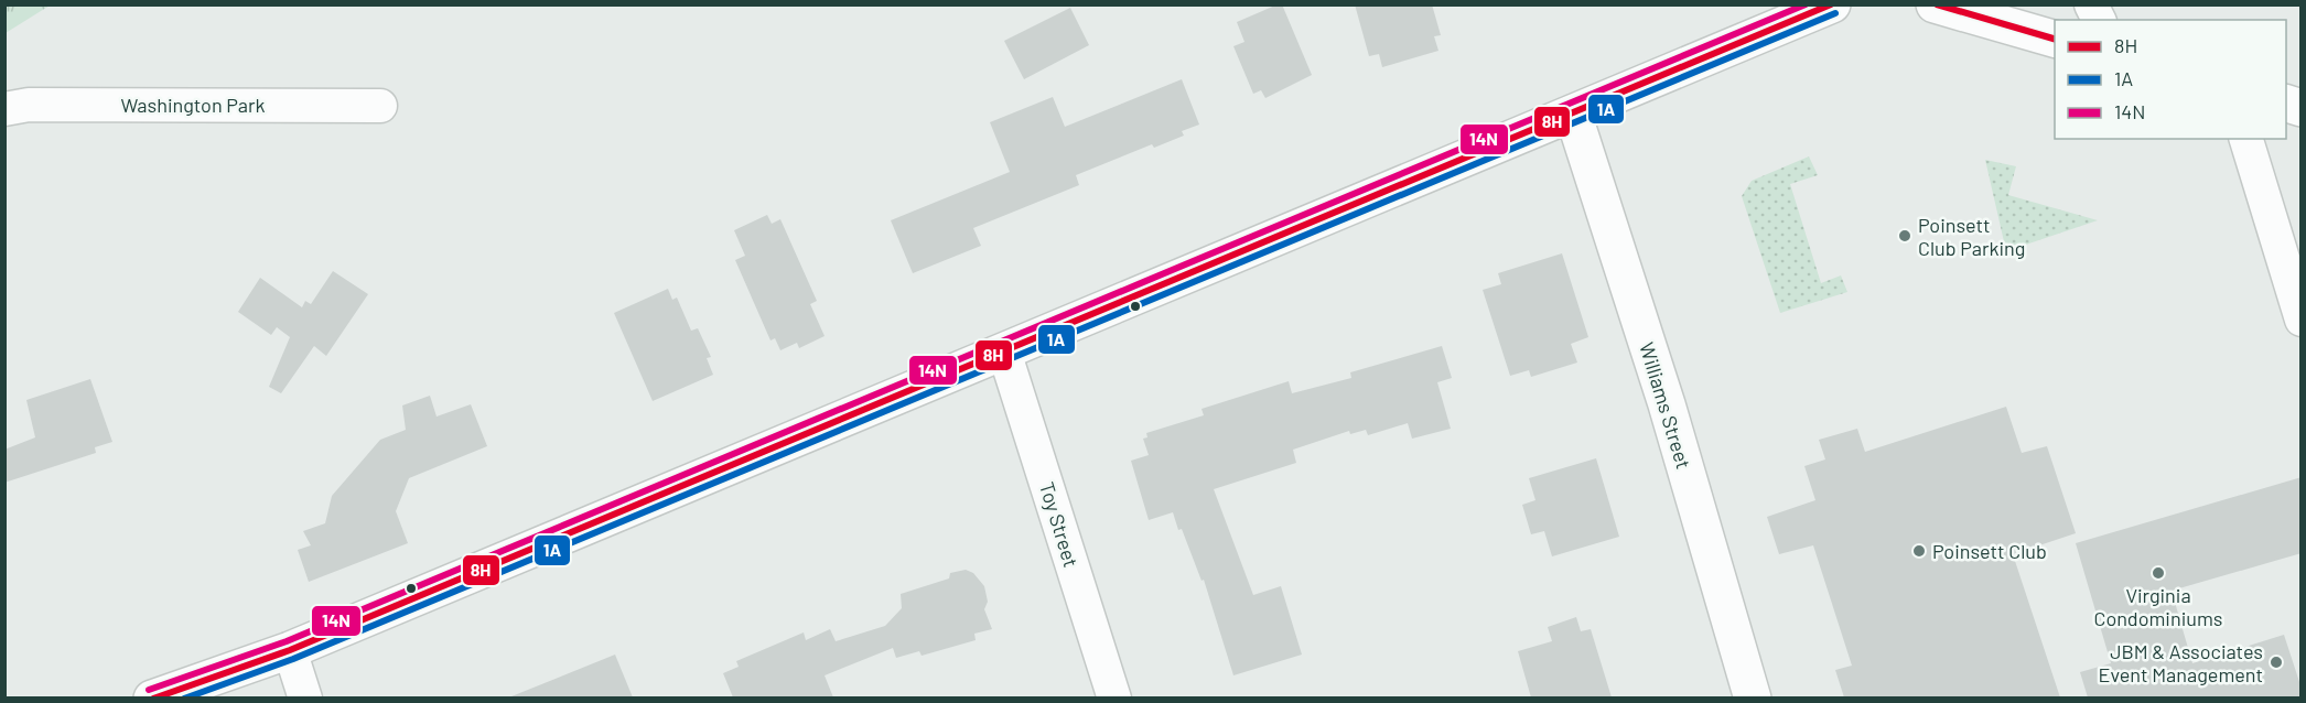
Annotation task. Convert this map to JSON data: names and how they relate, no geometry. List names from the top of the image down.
{
  "streets": {
    "street": ["Washington Park", "Williams Street", "Toy Street"]
  },
  "places": [
    "Poinsett Club Parking",
    "Poinsett Club",
    "Virginia Condominiums",
    "JBM & Associates Event Management"
  ],
  "lines": ["transit line 8H", "transit line 14N", "transit line 1A"],
  "legend": ["8H", "1A", "14N"]
}
